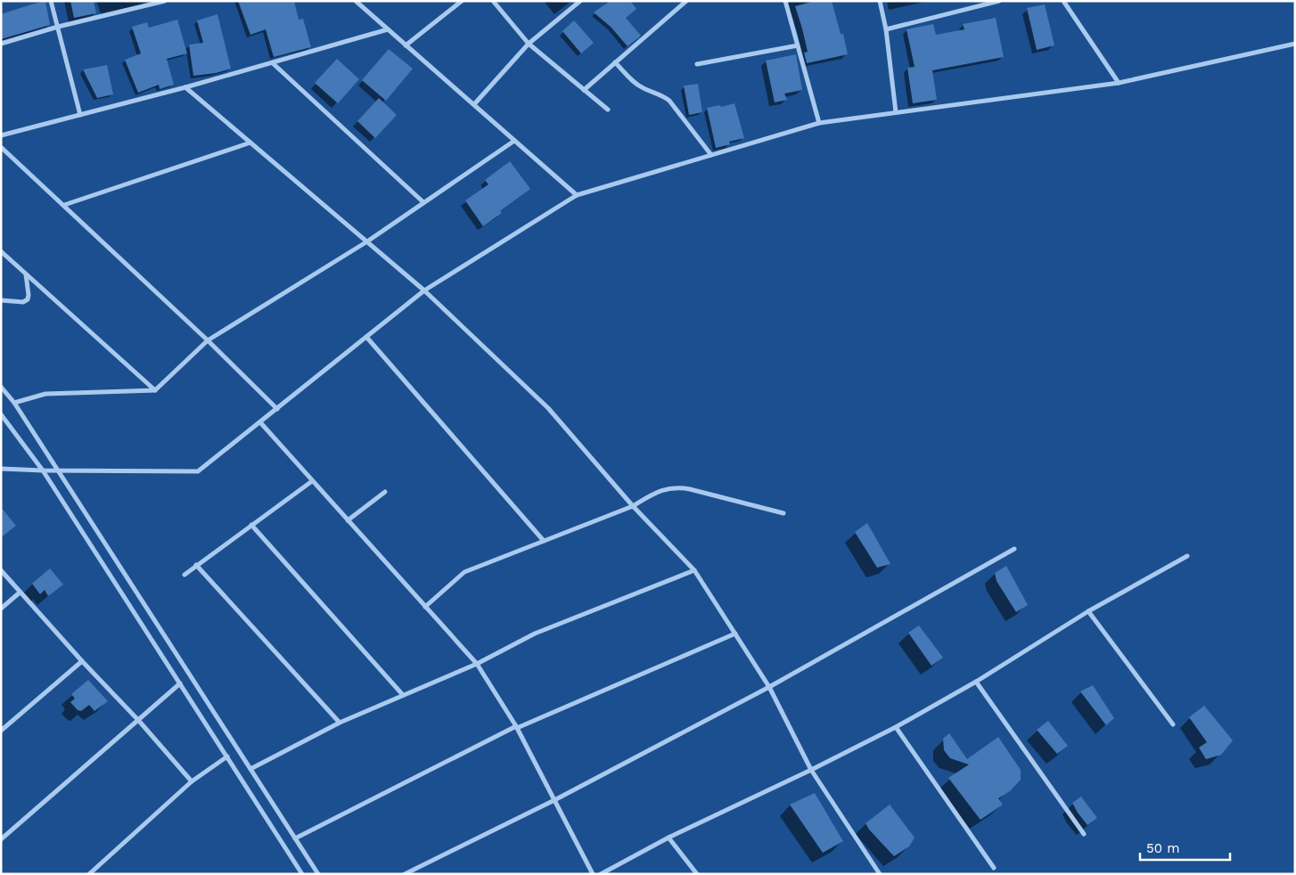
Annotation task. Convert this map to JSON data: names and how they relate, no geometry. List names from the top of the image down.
{
  "scale_bar": "50 m"
}
